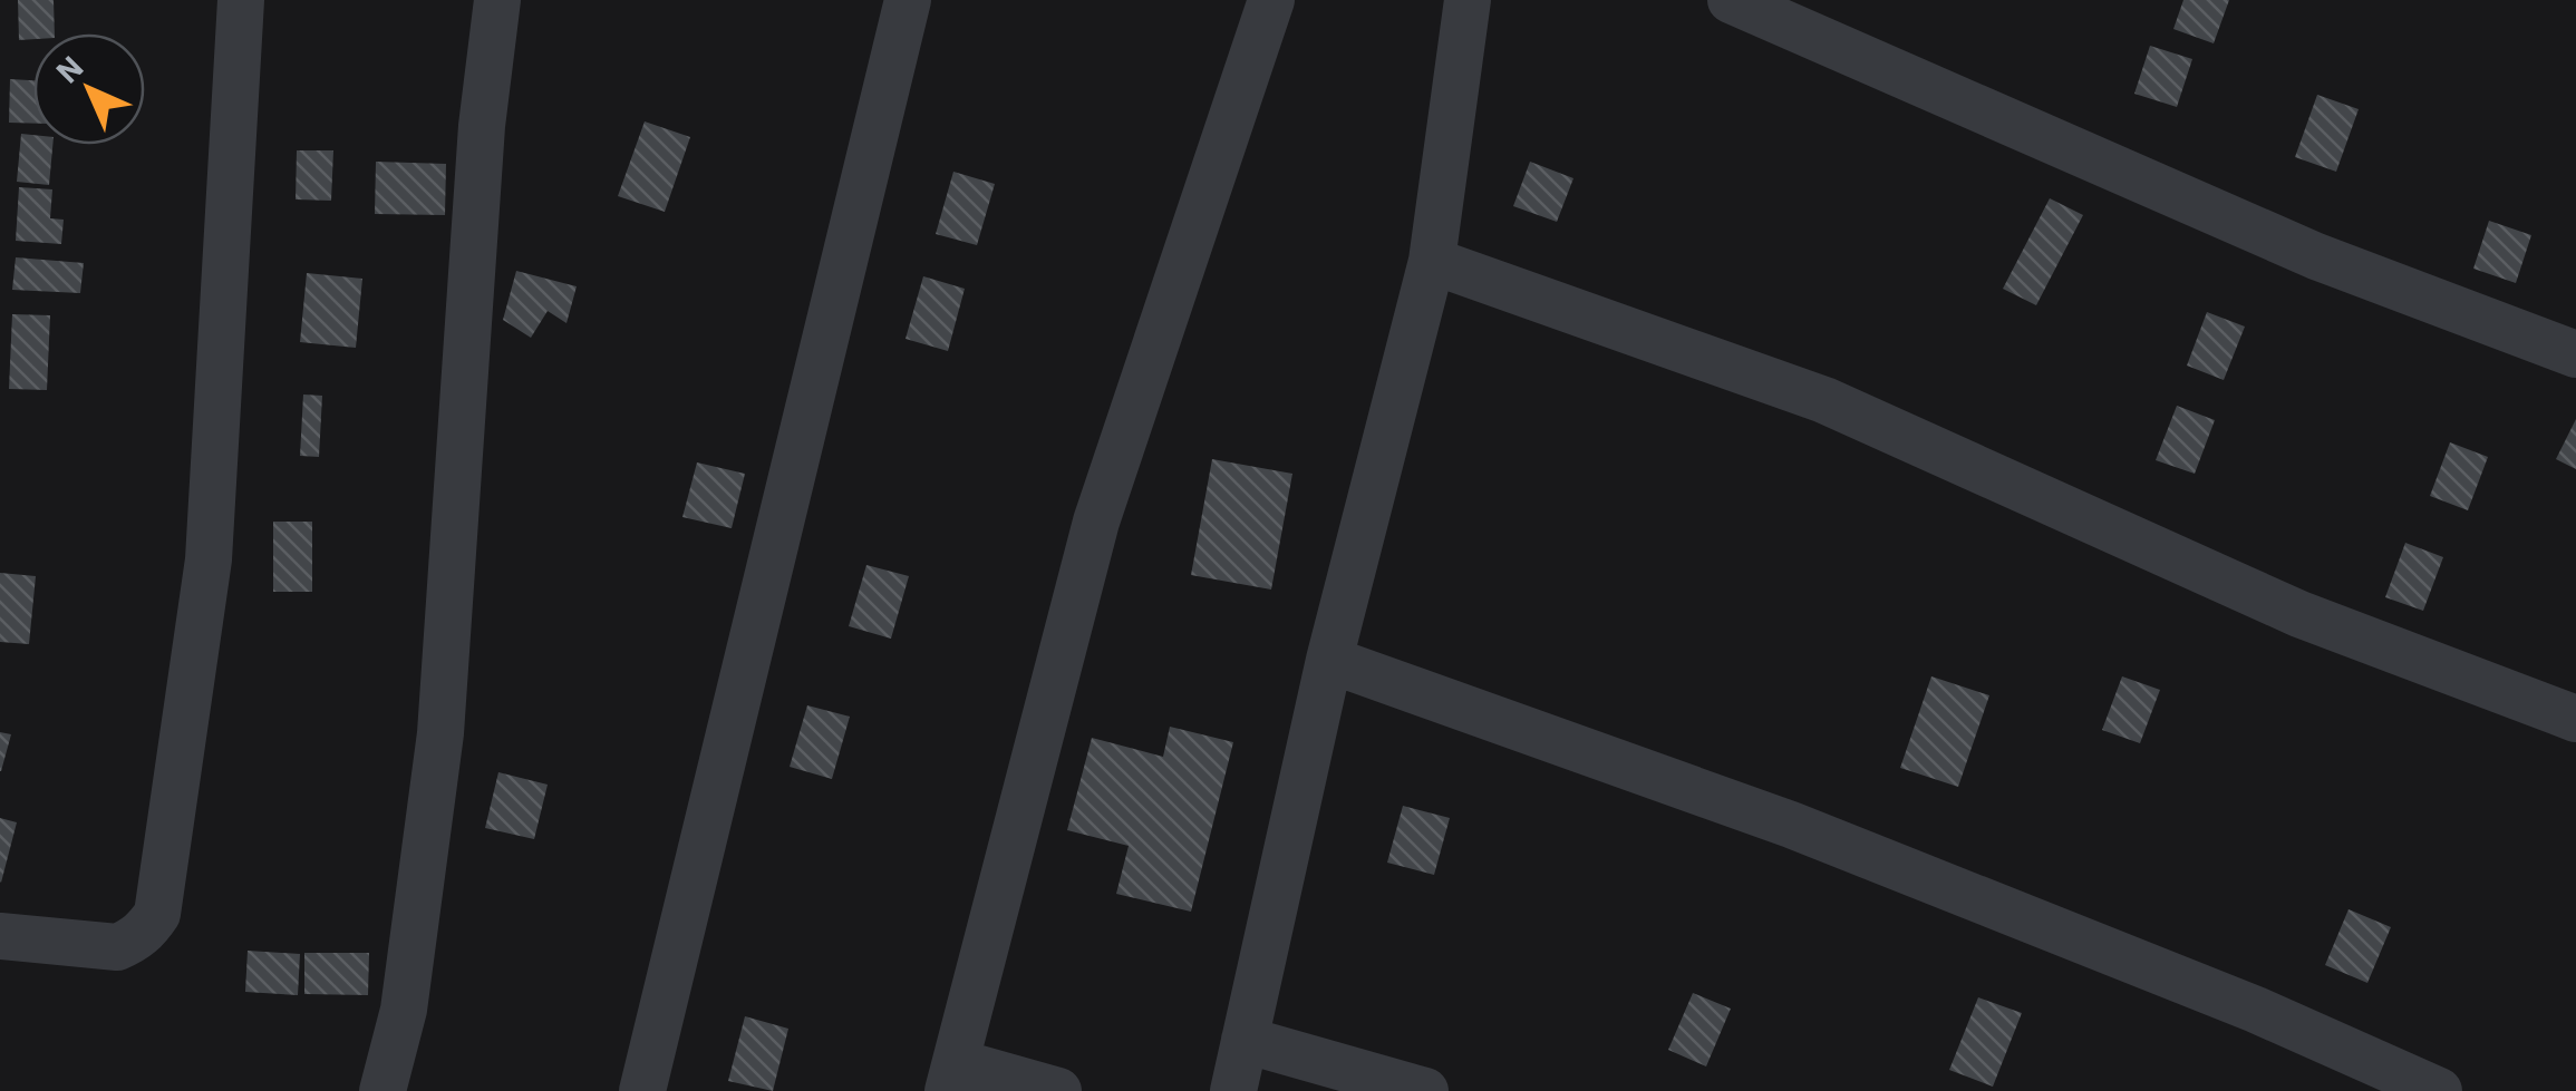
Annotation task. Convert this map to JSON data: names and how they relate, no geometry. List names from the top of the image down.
{
  "north": "top left"
}
